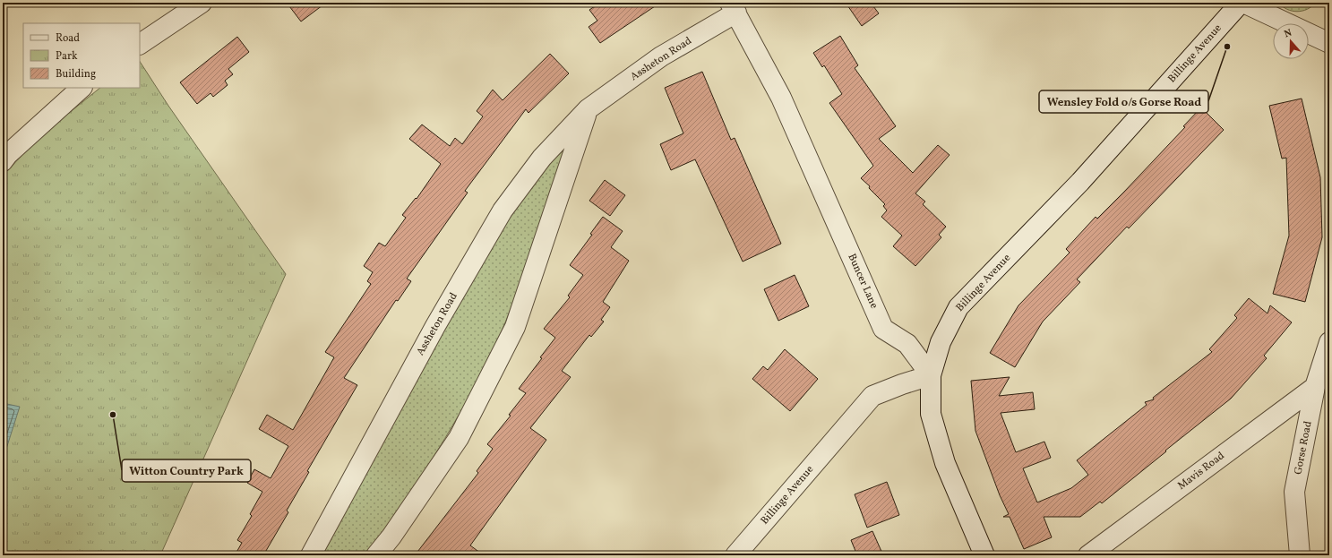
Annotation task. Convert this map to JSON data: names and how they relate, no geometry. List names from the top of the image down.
{
  "streets": {
    "street": [
      "Billinge Avenue",
      "Assheton Road",
      "Buncer Lane",
      "Gorse Road",
      "Mavis Road"
    ]
  },
  "crossings": [
    ["Billinge Avenue", "Buncer Lane"],
    ["Assheton Road", "Buncer Lane"],
    ["Gorse Road", "Mavis Road"]
  ],
  "places": ["Wensley Fold o/s Gorse Road", "Witton Country Park"],
  "legend": ["Road", "Park", "Building"],
  "north": "top"
}
